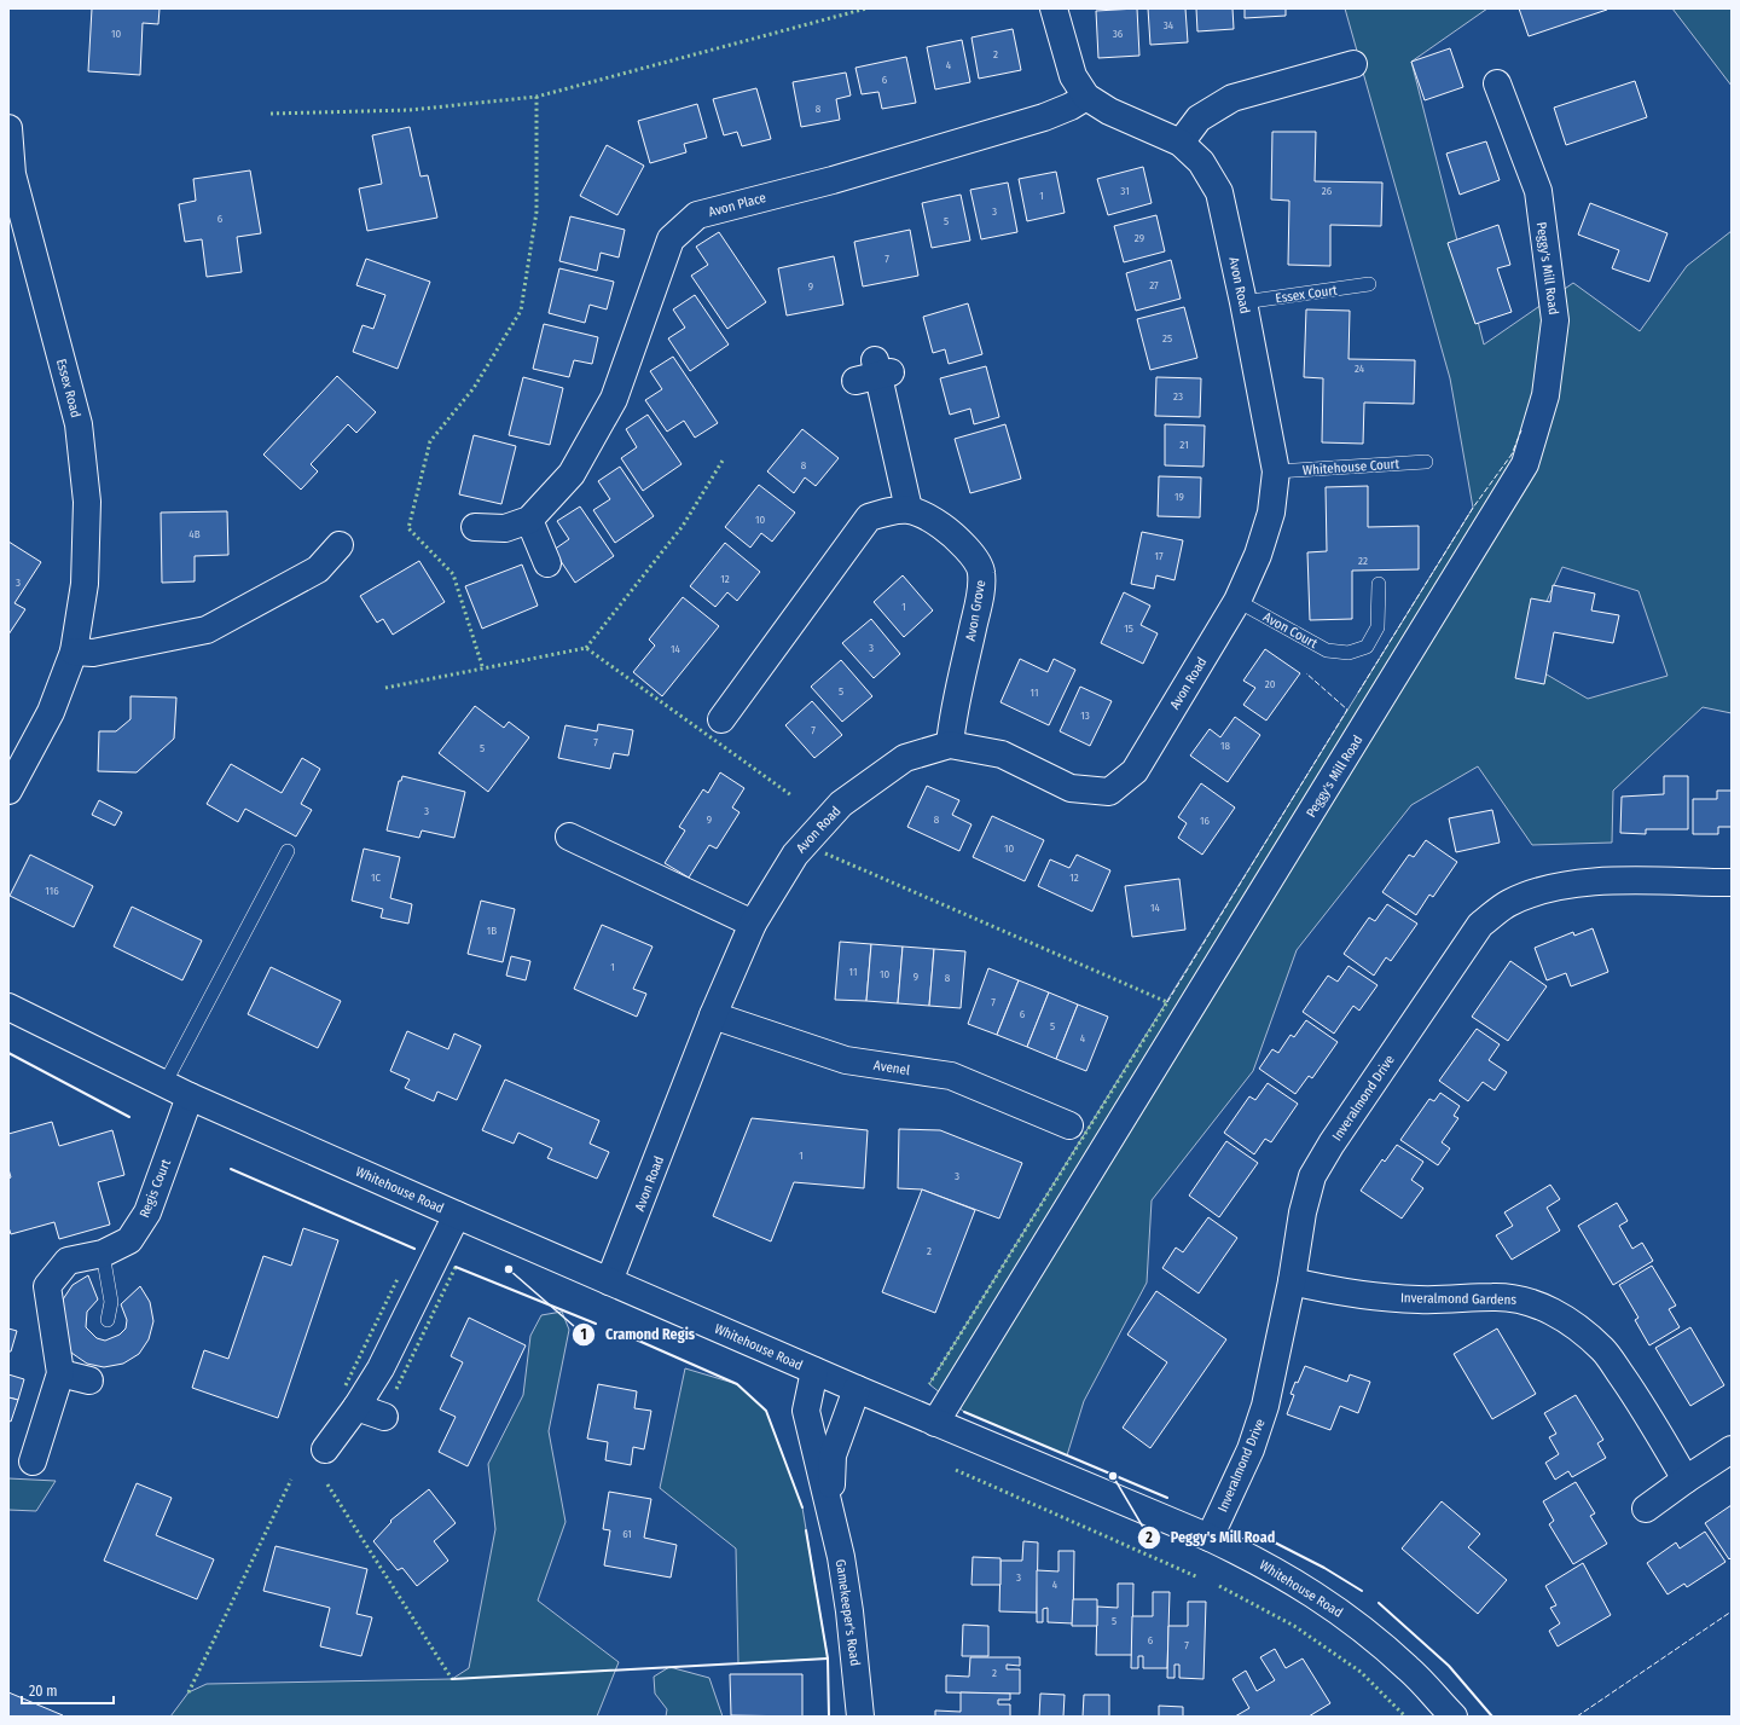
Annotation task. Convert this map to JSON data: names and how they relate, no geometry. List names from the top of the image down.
{
  "streets": {
    "street": [
      "Avon Place",
      "Peggy's Mill Road",
      "Avon Road",
      "Essex Road",
      "Avon Grove",
      "Avenel",
      "Inveralmond Drive",
      "Regis Court",
      "Whitehouse Road",
      "Inveralmond Gardens",
      "Gamekeeper's Road"
    ],
    "lane": ["Essex Court", "Whitehouse Court", "Avon Court"]
  },
  "crossings": [
    ["Avon Place", "Avon Road"],
    ["Peggy's Mill Road", "Whitehouse Road"],
    ["Avon Road", "Essex Court"],
    ["Avon Road", "Whitehouse Court"],
    ["Avon Road", "Avon Grove"],
    ["Avon Road", "Avon Court"],
    ["Avon Road", "Avenel"],
    ["Avon Road", "Whitehouse Road"],
    ["Inveralmond Drive", "Whitehouse Road"],
    ["Inveralmond Drive", "Inveralmond Gardens"],
    ["Regis Court", "Whitehouse Road"],
    ["Whitehouse Road", "Gamekeeper's Road"]
  ],
  "places": ["Cramond Regis", "Peggy's Mill Road"],
  "house_numbers": [
    "34",
    "10",
    "36",
    "2",
    "4",
    "6",
    "8",
    "31",
    "26",
    "1",
    "3",
    "6",
    "5",
    "29",
    "7",
    "27",
    "9",
    "25",
    "24",
    "23",
    "21",
    "8",
    "19",
    "10",
    "4B",
    "17",
    "22",
    "12",
    "3",
    "1",
    "15",
    "3",
    "14",
    "20",
    "5",
    "11",
    "13",
    "7",
    "7",
    "18",
    "5",
    "3",
    "9",
    "8",
    "16",
    "10",
    "1C",
    "12",
    "116",
    "14",
    "1B",
    "1",
    "11",
    "10",
    "9",
    "8",
    "7",
    "6",
    "5",
    "4",
    "1",
    "3",
    "2",
    "61",
    "3",
    "4",
    "5",
    "6",
    "7",
    "2"
  ],
  "scale_bar": "20 m"
}
